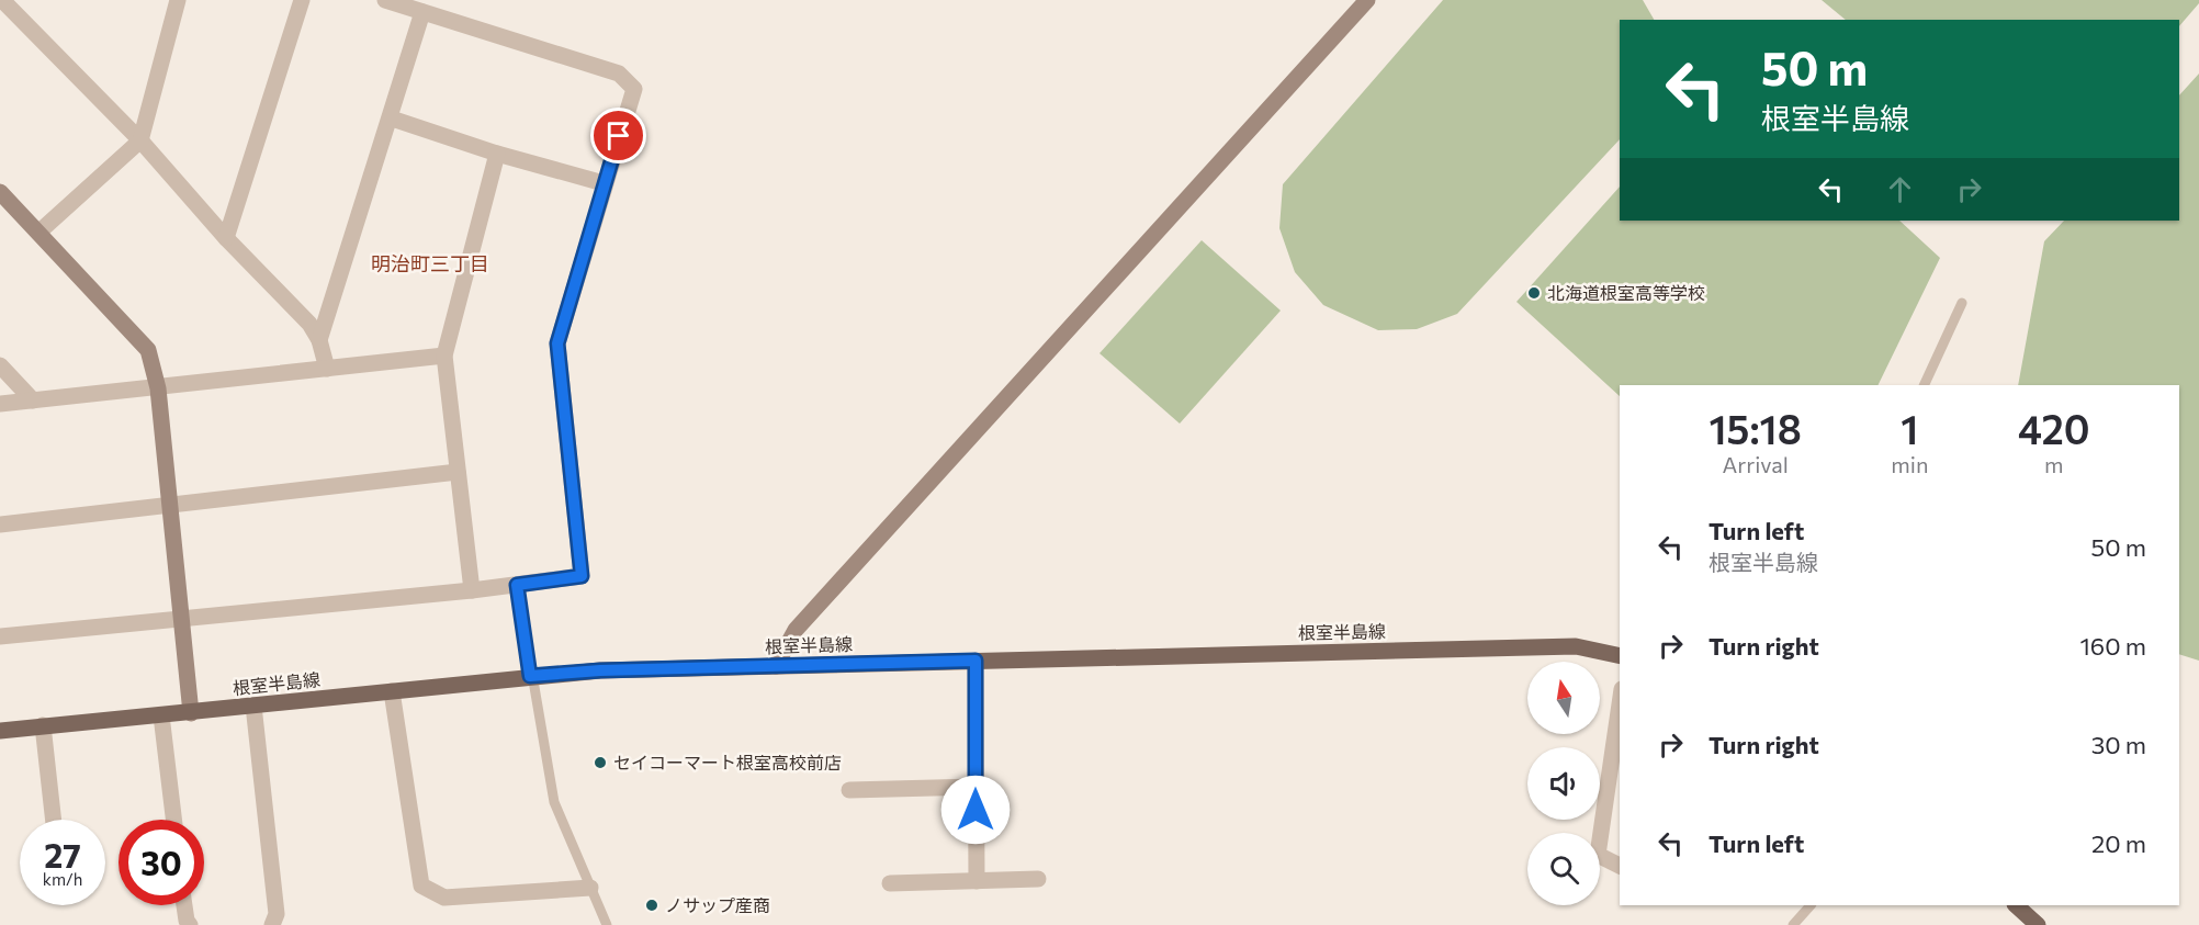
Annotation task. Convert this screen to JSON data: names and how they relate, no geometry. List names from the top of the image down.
{
  "streets": {
    "main road": ["根室半島線"]
  },
  "districts": ["明治町三丁目"],
  "places": ["北海道根室高等学校", "セイコーマート根室高校前店", "ノサップ産商"],
  "north": "top",
  "page": {
    "turn": ["50 m", "根室半島線"],
    "eta": [
      "15:18",
      "Arrival",
      "1",
      "min",
      "420",
      "m"
    ],
    "list": [
      {
        "name": "Turn left",
        "note": "根室半島線",
        "value": "50 m"
      },
      {
        "name": "Turn right",
        "value": "160 m"
      },
      {
        "name": "Turn right",
        "value": "30 m"
      },
      {
        "name": "Turn left",
        "value": "20 m"
      }
    ],
    "speed": "27 km/h",
    "limit": "30"
  }
}
